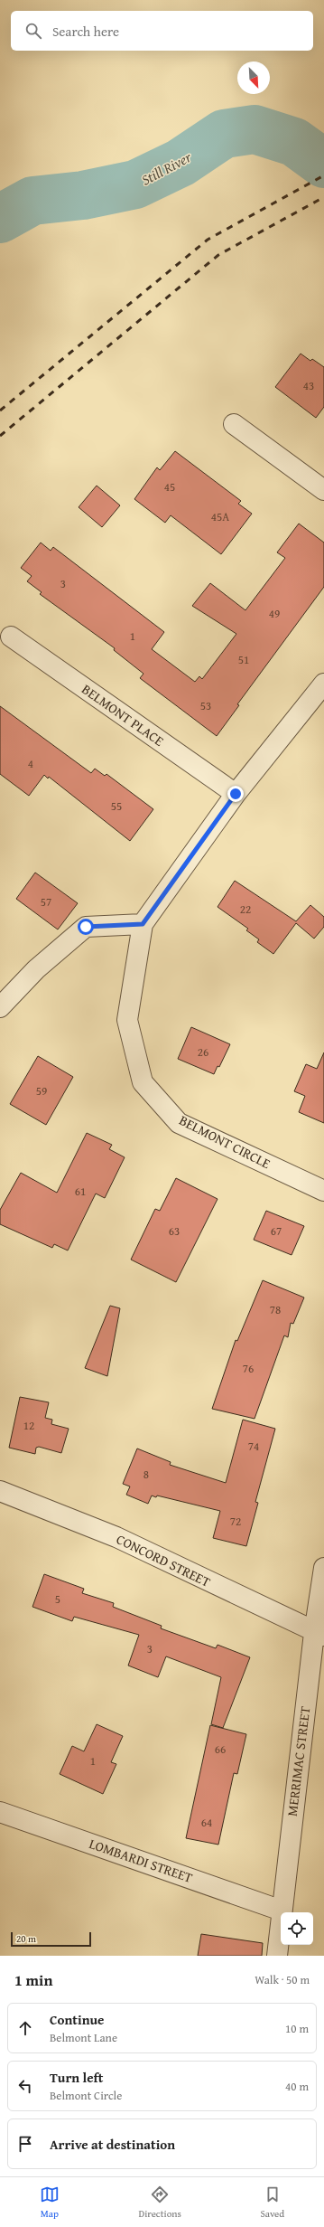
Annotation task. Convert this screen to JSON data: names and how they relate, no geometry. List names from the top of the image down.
{
  "streets": {
    "street": [
      "BELMONT PLACE",
      "BELMONT CIRCLE",
      "CONCORD STREET",
      "MERRIMAC STREET",
      "LOMBARDI STREET"
    ]
  },
  "crossings": [
    ["BELMONT PLACE", "BELMONT CIRCLE"],
    ["CONCORD STREET", "MERRIMAC STREET"],
    ["MERRIMAC STREET", "LOMBARDI STREET"]
  ],
  "water": ["Still River"],
  "house_numbers": [
    "43",
    "45",
    "45A",
    "3",
    "49",
    "1",
    "51",
    "53",
    "4",
    "55",
    "57",
    "22",
    "26",
    "59",
    "61",
    "63",
    "67",
    "78",
    "76",
    "12",
    "74",
    "8",
    "72",
    "5",
    "3",
    "66",
    "1",
    "64"
  ],
  "scale_bar": "20 m",
  "north": "bottom right",
  "page": {
    "search": "Search here",
    "scale": "20 m",
    "heading": ["1 min", "Walk · 50 m"],
    "list": [
      ["Continue", "Belmont Lane", "10 m"],
      ["Turn left", "Belmont Circle", "40 m"],
      "Arrive at destination"
    ],
    "nav": ["Map", "Directions", "Saved"]
  }
}
